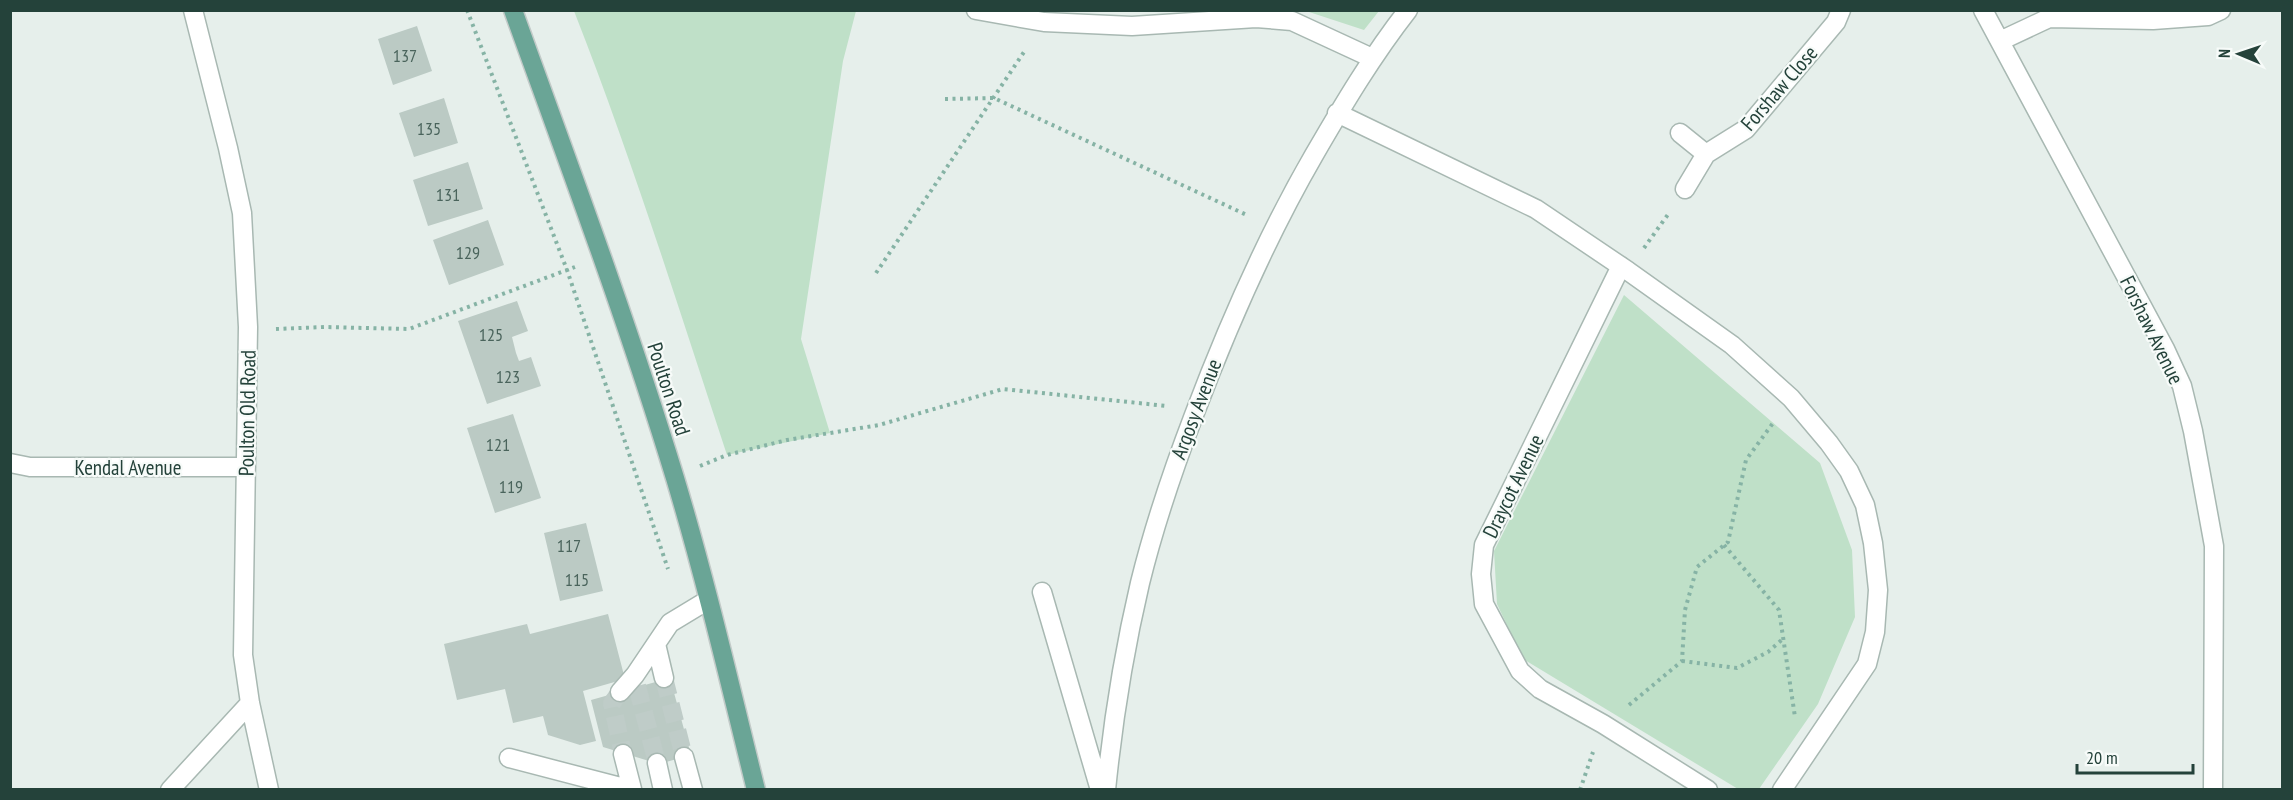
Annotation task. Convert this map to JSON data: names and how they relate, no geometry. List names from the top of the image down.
{
  "streets": {
    "main road": ["Poulton Road"],
    "street": [
      "Forshaw Close",
      "Forshaw Avenue",
      "Argosy Avenue",
      "Poulton Old Road",
      "Kendal Avenue",
      "Draycot Avenue"
    ]
  },
  "crossings": [
    ["Poulton Old Road", "Kendal Avenue"]
  ],
  "house_numbers": [
    "137",
    "135",
    "131",
    "129",
    "125",
    "123",
    "121",
    "119",
    "117",
    "115"
  ],
  "scale_bar": "20 m",
  "north": "left"
}
